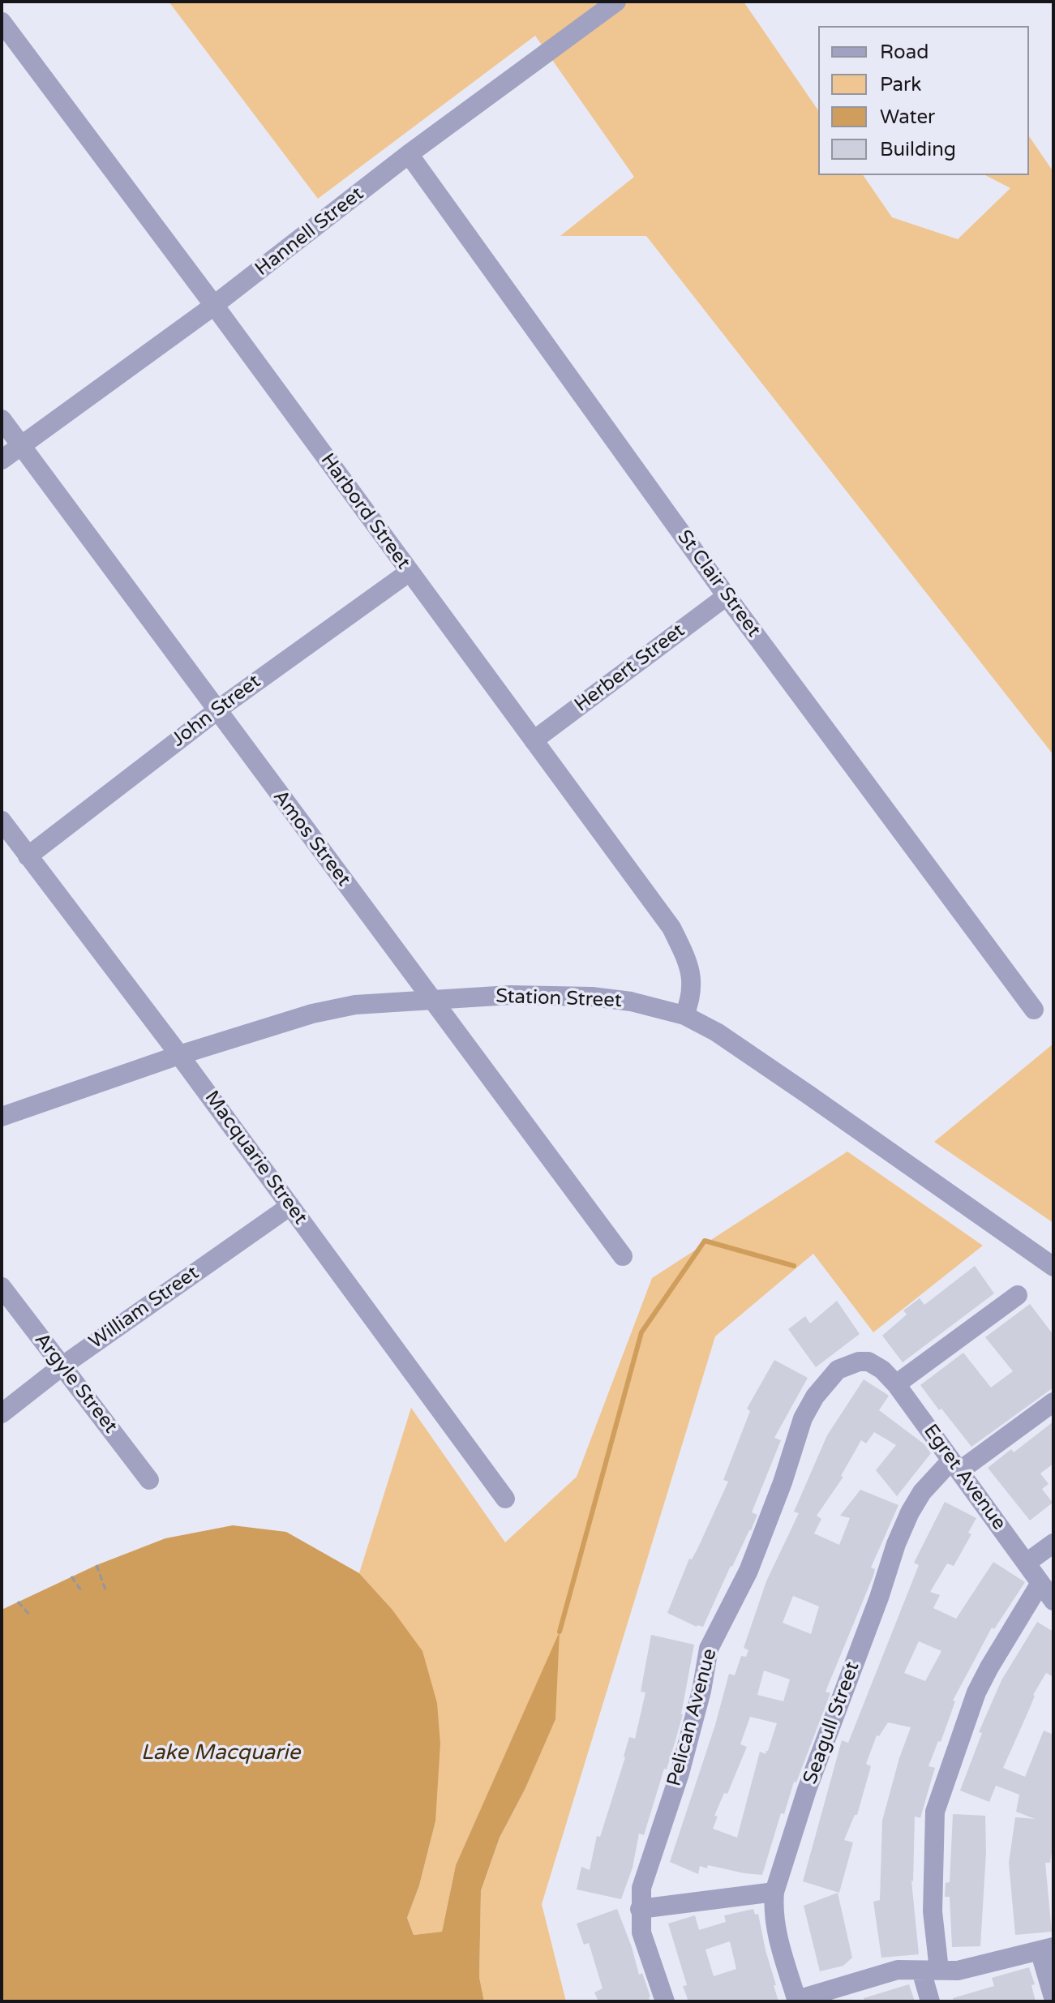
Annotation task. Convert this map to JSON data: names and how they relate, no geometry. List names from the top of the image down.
{
  "streets": {
    "street": [
      "Hannell Street",
      "Harbord Street",
      "St Clair Street",
      "Herbert Street",
      "John Street",
      "Amos Street",
      "Station Street",
      "Macquarie Street",
      "William Street",
      "Argyle Street",
      "Egret Avenue",
      "Pelican Avenue",
      "Seagull Street"
    ]
  },
  "crossings": [
    ["Hannell Street", "Harbord Street"],
    ["Hannell Street", "St Clair Street"],
    ["Hannell Street", "Amos Street"],
    ["Harbord Street", "Herbert Street"],
    ["Harbord Street", "John Street"],
    ["Harbord Street", "Station Street"],
    ["St Clair Street", "Herbert Street"],
    ["John Street", "Amos Street"],
    ["John Street", "Macquarie Street"],
    ["Amos Street", "Station Street"],
    ["Station Street", "Macquarie Street"],
    ["Macquarie Street", "William Street"],
    ["William Street", "Argyle Street"],
    ["Egret Avenue", "Pelican Avenue"],
    ["Egret Avenue", "Seagull Street"]
  ],
  "water": ["Lake Macquarie"],
  "legend": [
    "Road",
    "Park",
    "Water",
    "Building"
  ]
}
